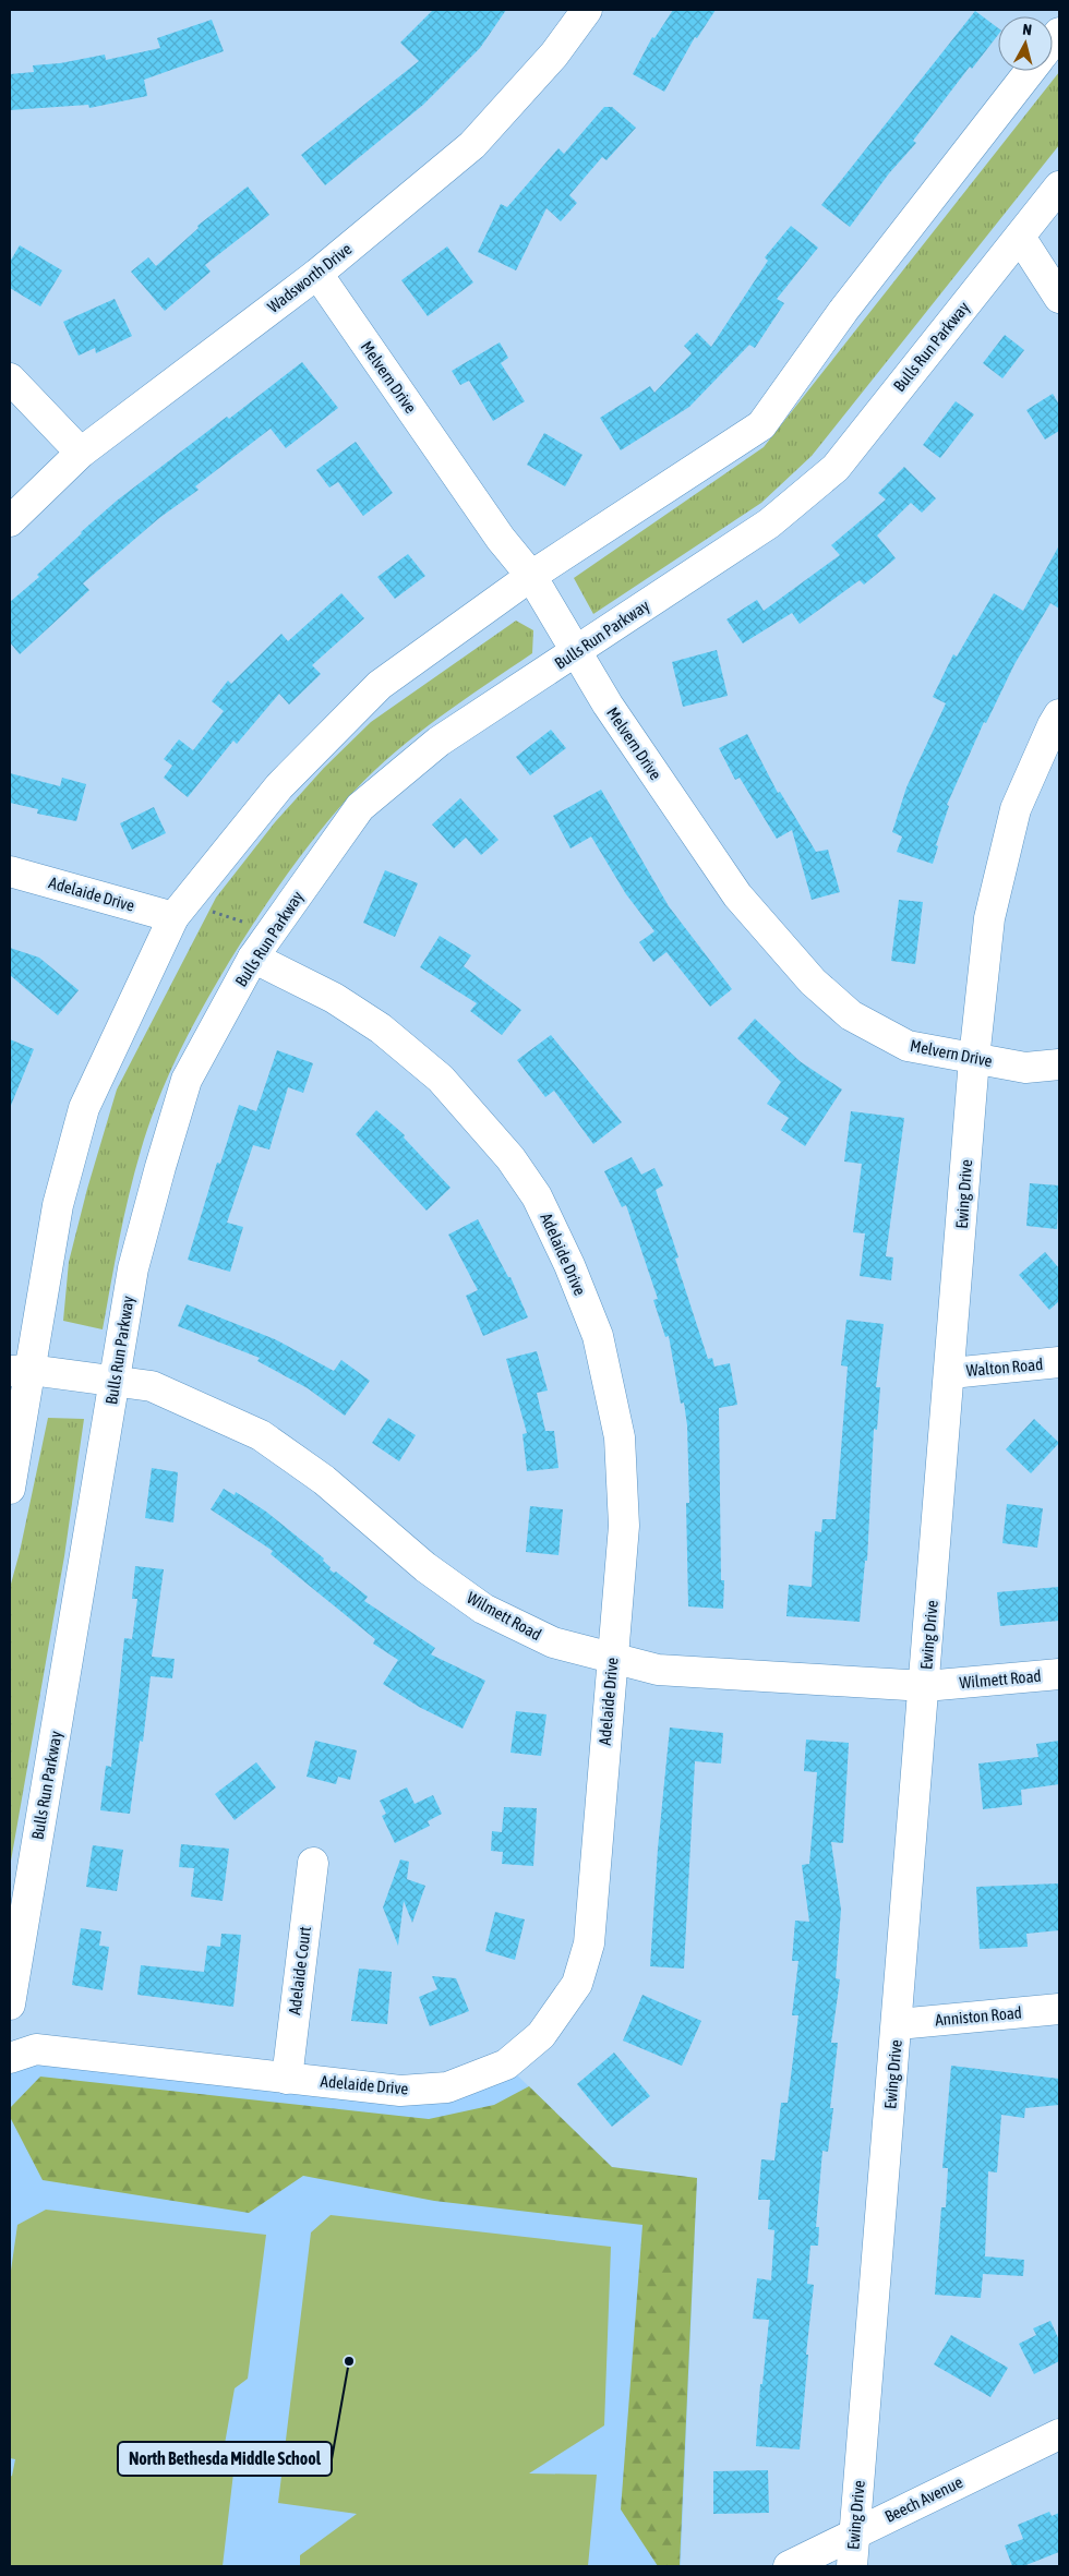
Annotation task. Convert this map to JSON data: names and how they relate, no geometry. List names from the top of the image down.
{
  "streets": {
    "street": [
      "Wadsworth Drive",
      "Bulls Run Parkway",
      "Melvern Drive",
      "Adelaide Drive",
      "Ewing Drive",
      "Walton Road",
      "Wilmett Road",
      "Adelaide Court",
      "Anniston Road",
      "Beech Avenue"
    ]
  },
  "crossings": [
    ["Wadsworth Drive", "Melvern Drive"],
    ["Bulls Run Parkway", "Melvern Drive"],
    ["Bulls Run Parkway", "Adelaide Drive"],
    ["Bulls Run Parkway", "Wilmett Road"],
    ["Melvern Drive", "Ewing Drive"],
    ["Adelaide Drive", "Wilmett Road"],
    ["Adelaide Drive", "Adelaide Court"],
    ["Ewing Drive", "Walton Road"],
    ["Ewing Drive", "Wilmett Road"],
    ["Ewing Drive", "Anniston Road"],
    ["Ewing Drive", "Beech Avenue"]
  ],
  "places": ["North Bethesda Middle School"],
  "north": "top"
}
